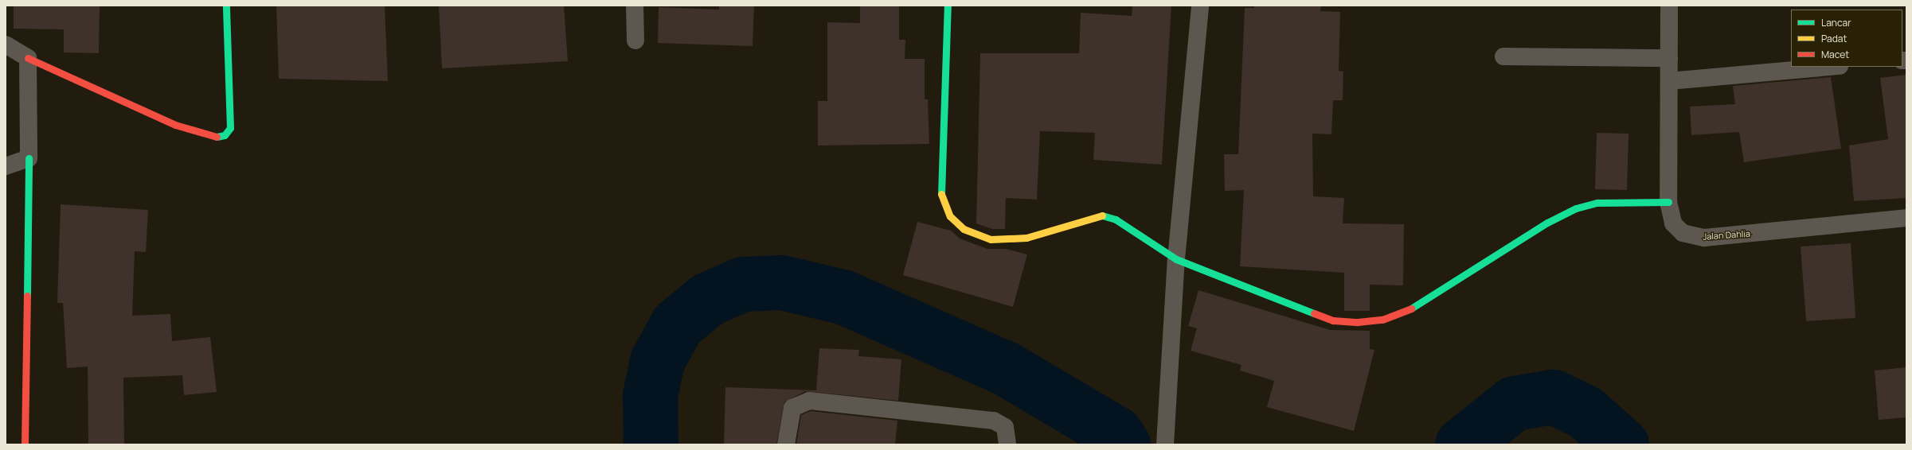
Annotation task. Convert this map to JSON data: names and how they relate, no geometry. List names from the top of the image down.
{
  "streets": {
    "street": ["Jalan Dahlia"]
  },
  "legend": ["Lancar", "Padat", "Macet"]
}
